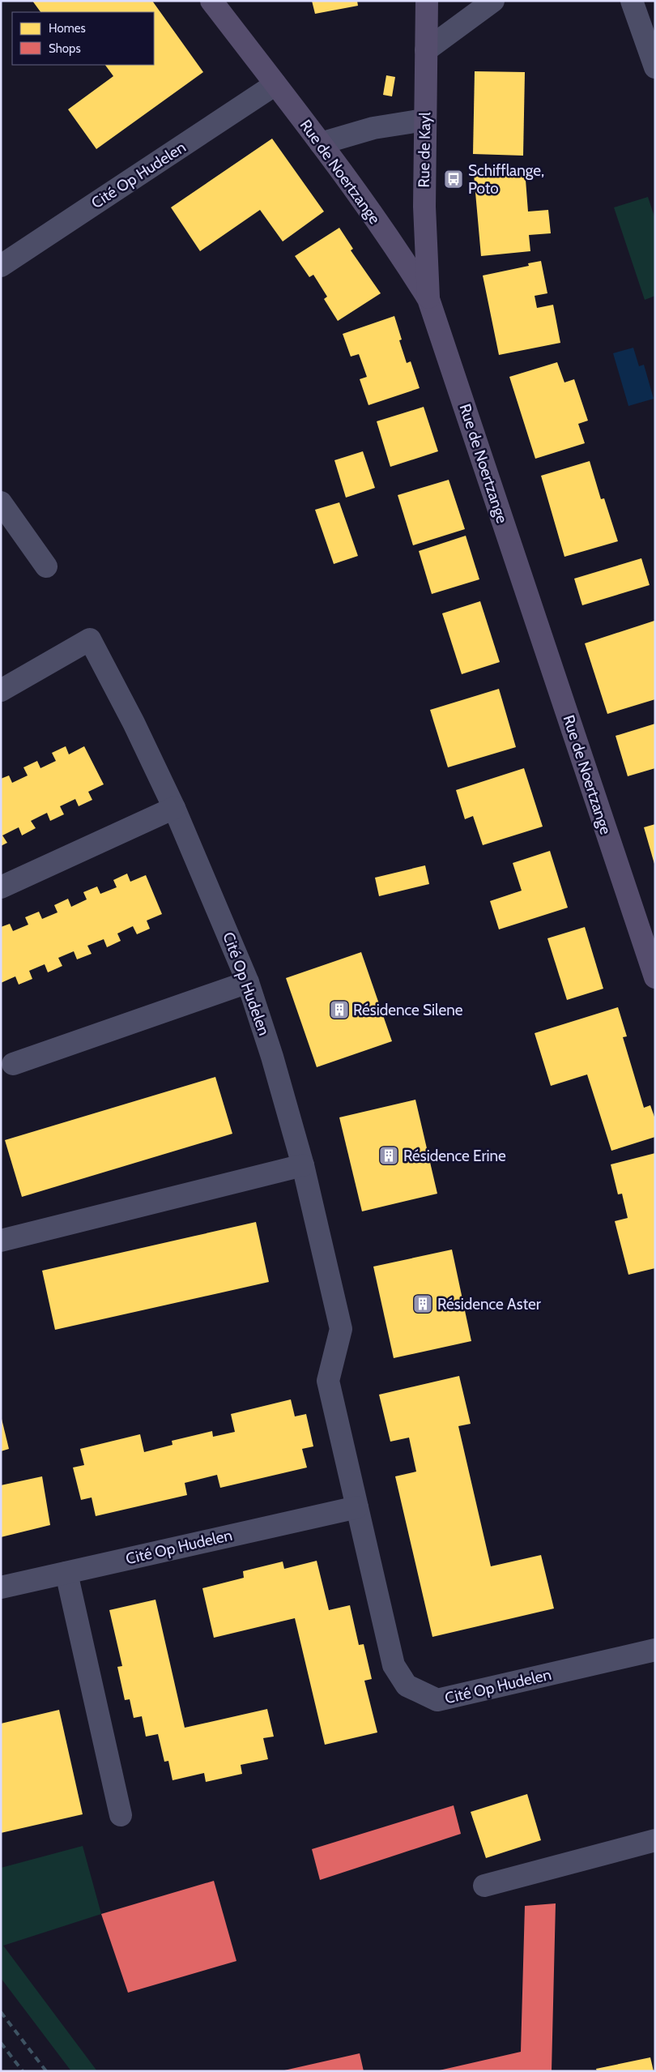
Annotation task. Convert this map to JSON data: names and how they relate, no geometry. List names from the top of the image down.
{
  "streets": {
    "main road": ["Rue de Kayl", "Rue de Noertzange"],
    "street": ["Cité Op Hudelen"]
  },
  "crossings": [
    ["Rue de Kayl", "Rue de Noertzange"],
    ["Rue de Noertzange", "Cité Op Hudelen"]
  ],
  "places": {
    "bus stop": ["Schifflange, Poto"],
    "building": ["Résidence Silene", "Résidence Erine", "Résidence Aster"]
  },
  "legend": ["Homes", "Shops"]
}
